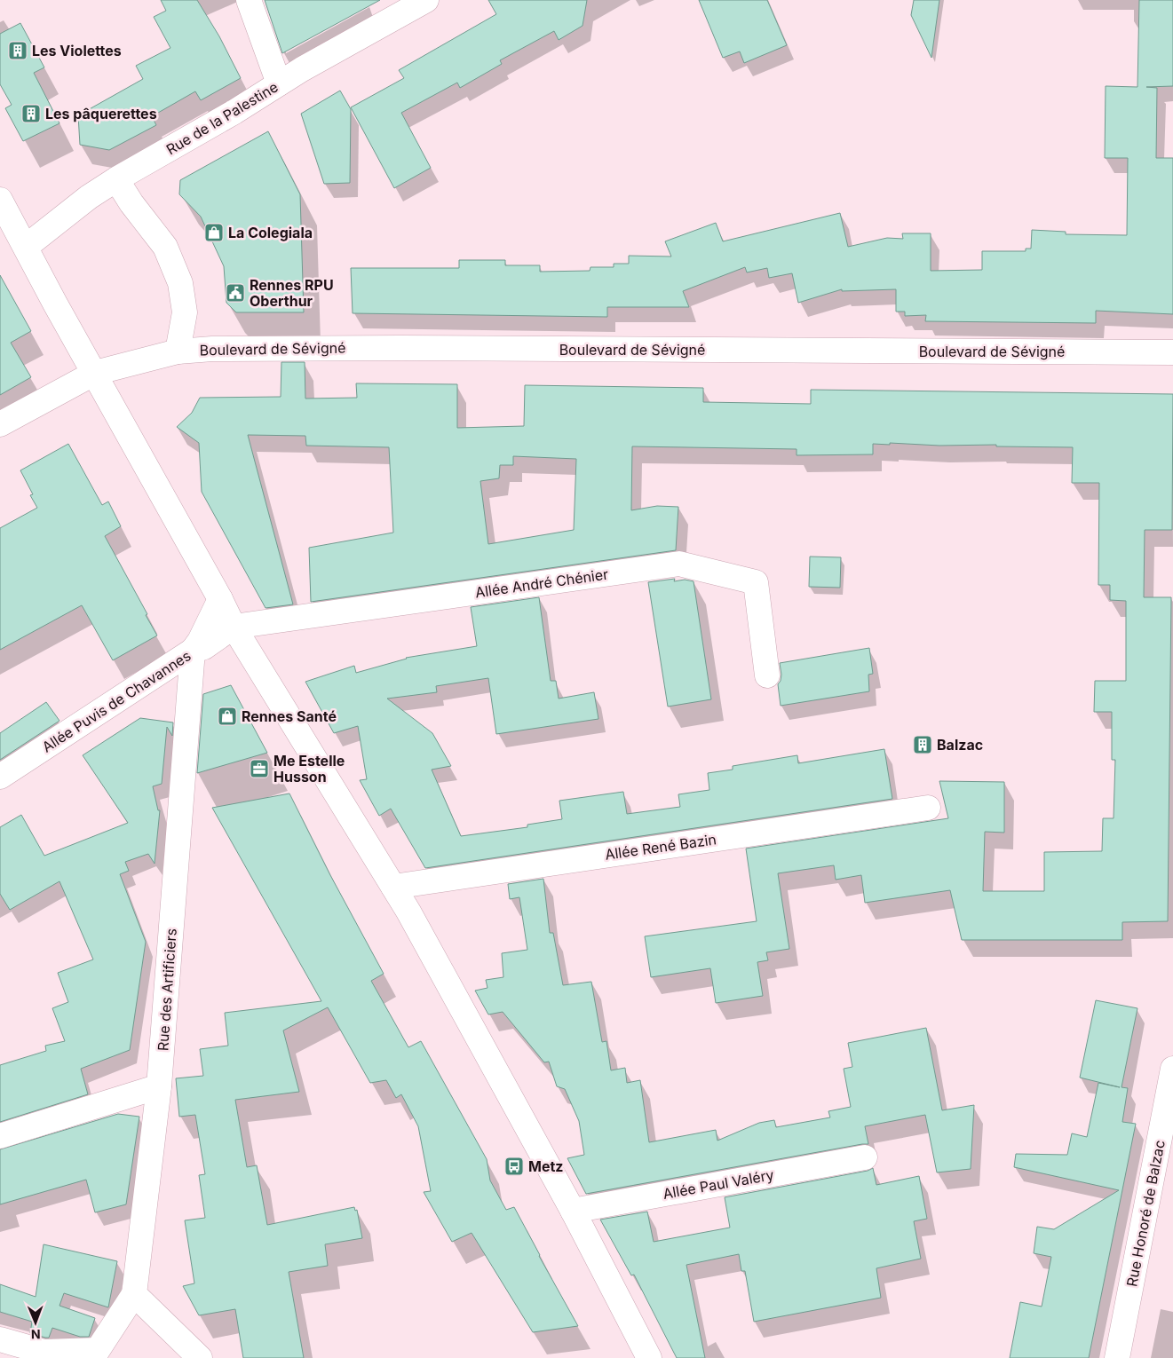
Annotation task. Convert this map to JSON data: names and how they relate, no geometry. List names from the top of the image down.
{
  "streets": {
    "street": [
      "Rue de la Palestine",
      "Boulevard de Sévigné",
      "Allée André Chénier",
      "Allée Puvis de Chavannes",
      "Allée René Bazin",
      "Rue des Artificiers",
      "Allée Paul Valéry",
      "Rue Honoré de Balzac"
    ]
  },
  "crossings": [
    ["Allée André Chénier", "Allée Puvis de Chavannes"],
    ["Allée Puvis de Chavannes", "Rue des Artificiers"]
  ],
  "places": {
    "building": ["Les Violettes", "Les pâquerettes", "Balzac"],
    "shop": ["La Colegiala", "Rennes Santé"],
    "public building": ["Rennes RPU Oberthur"],
    "office": ["Me Estelle Husson"],
    "bus stop": ["Metz"]
  },
  "north": "bottom"
}
